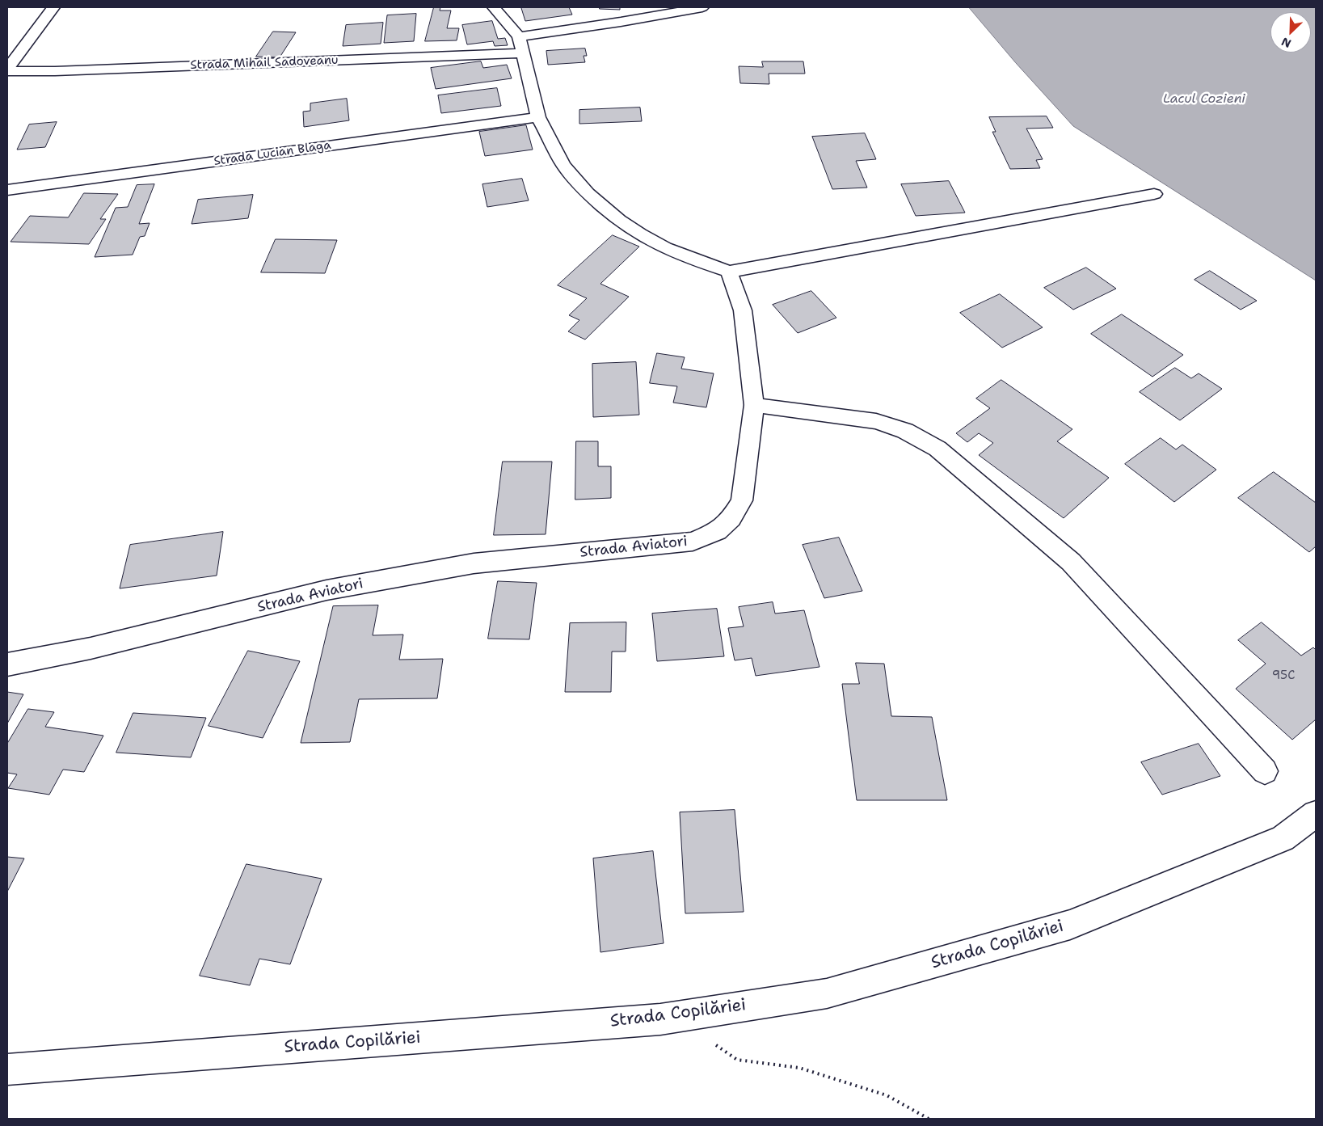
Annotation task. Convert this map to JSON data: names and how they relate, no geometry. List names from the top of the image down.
{
  "streets": {
    "street": [
      "Strada Mihail Sadoveanu",
      "Strada Lucian Blaga",
      "Strada Aviatori",
      "Strada Copilăriei"
    ]
  },
  "water": ["Lacul Cozieni"],
  "house_numbers": ["95C"],
  "north": "bottom left"
}
